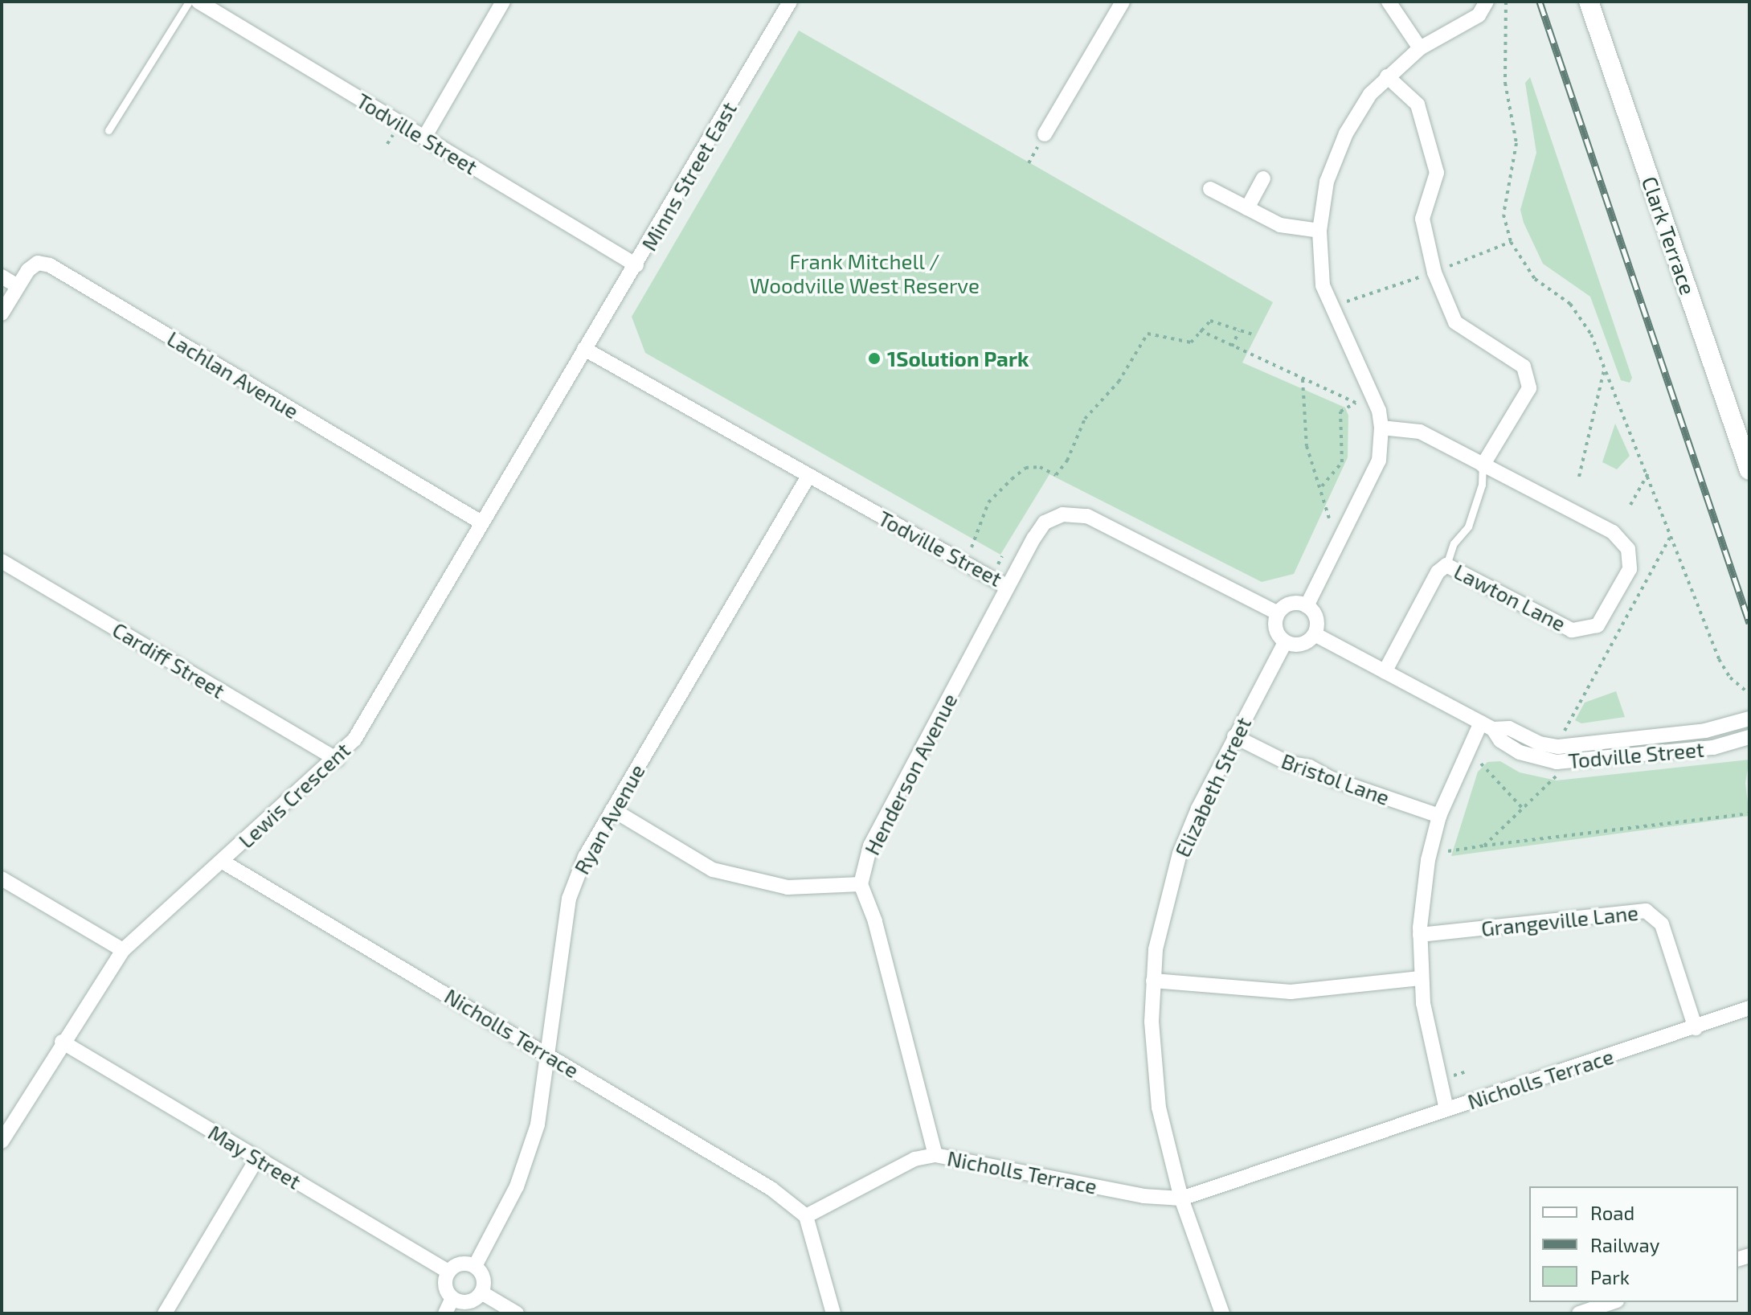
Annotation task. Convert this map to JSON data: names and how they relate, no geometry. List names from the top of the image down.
{
  "streets": {
    "main road": ["Clark Terrace"],
    "street": [
      "Todville Street",
      "Minns Street East",
      "Lachlan Avenue",
      "Lawton Lane",
      "Cardiff Street",
      "Henderson Avenue",
      "Bristol Lane",
      "Elizabeth Street",
      "Lewis Crescent",
      "Ryan Avenue",
      "Grangeville Lane",
      "Nicholls Terrace",
      "May Street"
    ]
  },
  "crossings": [
    ["Todville Street", "Minns Street East"],
    ["Todville Street", "Lawton Lane"],
    ["Todville Street", "Henderson Avenue"],
    ["Todville Street", "Elizabeth Street"],
    ["Todville Street", "Lewis Crescent"],
    ["Todville Street", "Ryan Avenue"],
    ["Minns Street East", "Lewis Crescent"],
    ["Lachlan Avenue", "Lewis Crescent"],
    ["Cardiff Street", "Lewis Crescent"],
    ["Henderson Avenue", "Nicholls Terrace"],
    ["Bristol Lane", "Elizabeth Street"],
    ["Elizabeth Street", "Nicholls Terrace"],
    ["Lewis Crescent", "Nicholls Terrace"],
    ["Lewis Crescent", "May Street"],
    ["Ryan Avenue", "Nicholls Terrace"],
    ["Ryan Avenue", "May Street"],
    ["Grangeville Lane", "Nicholls Terrace"]
  ],
  "parks": ["Frank Mitchell / Woodville West Reserve"],
  "places": ["1Solution Park"],
  "legend": ["Road", "Railway", "Park"]
}
